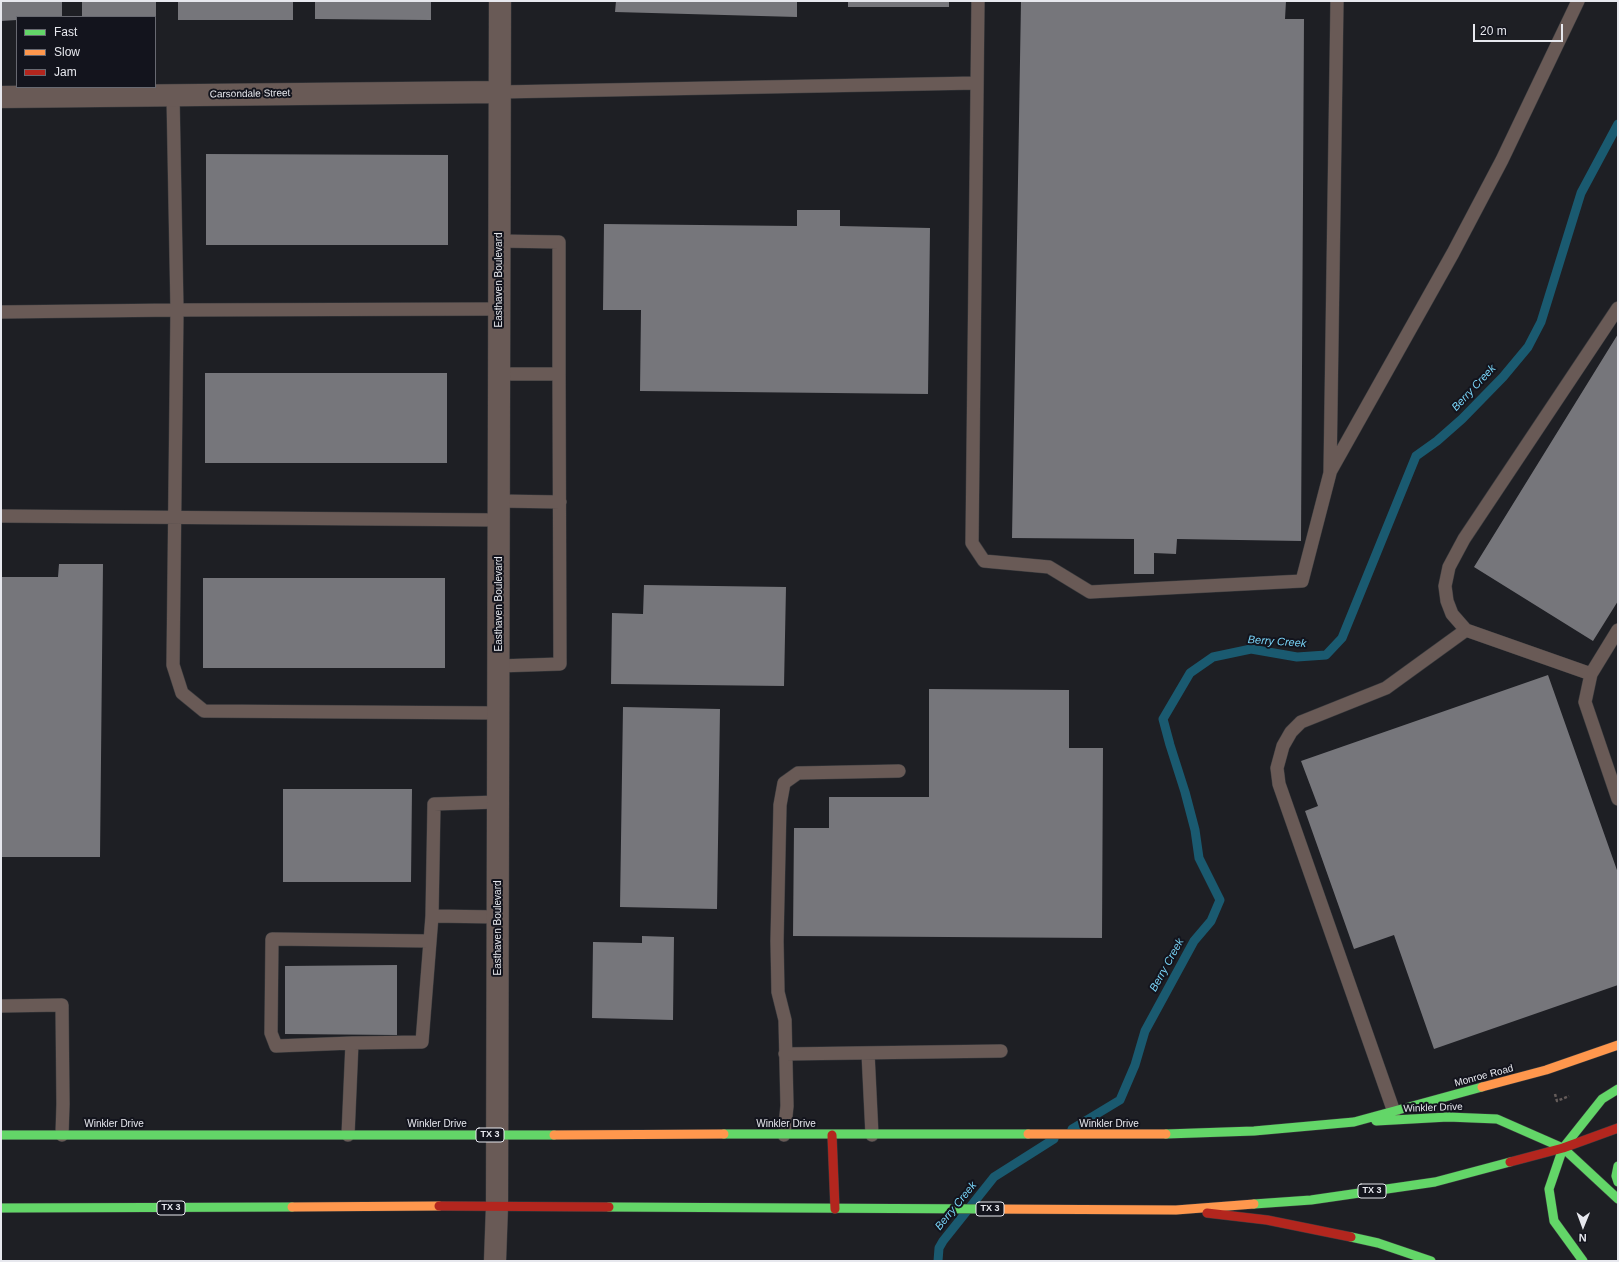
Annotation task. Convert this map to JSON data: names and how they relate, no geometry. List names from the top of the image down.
{
  "streets": {
    "main road": ["Monroe Road", "Winkler Drive", "TX 3"],
    "street": ["Carsondale Street", "Easthaven Boulevard"]
  },
  "crossings": [
    ["Carsondale Street", "Easthaven Boulevard"],
    ["Easthaven Boulevard", "Winkler Drive"],
    ["Easthaven Boulevard", "TX 3"],
    ["Monroe Road", "Winkler Drive"],
    ["Winkler Drive", "TX 3"]
  ],
  "water": ["Berry Creek"],
  "legend": ["Fast", "Slow", "Jam"],
  "scale_bar": "20 m",
  "north": "bottom"
}
